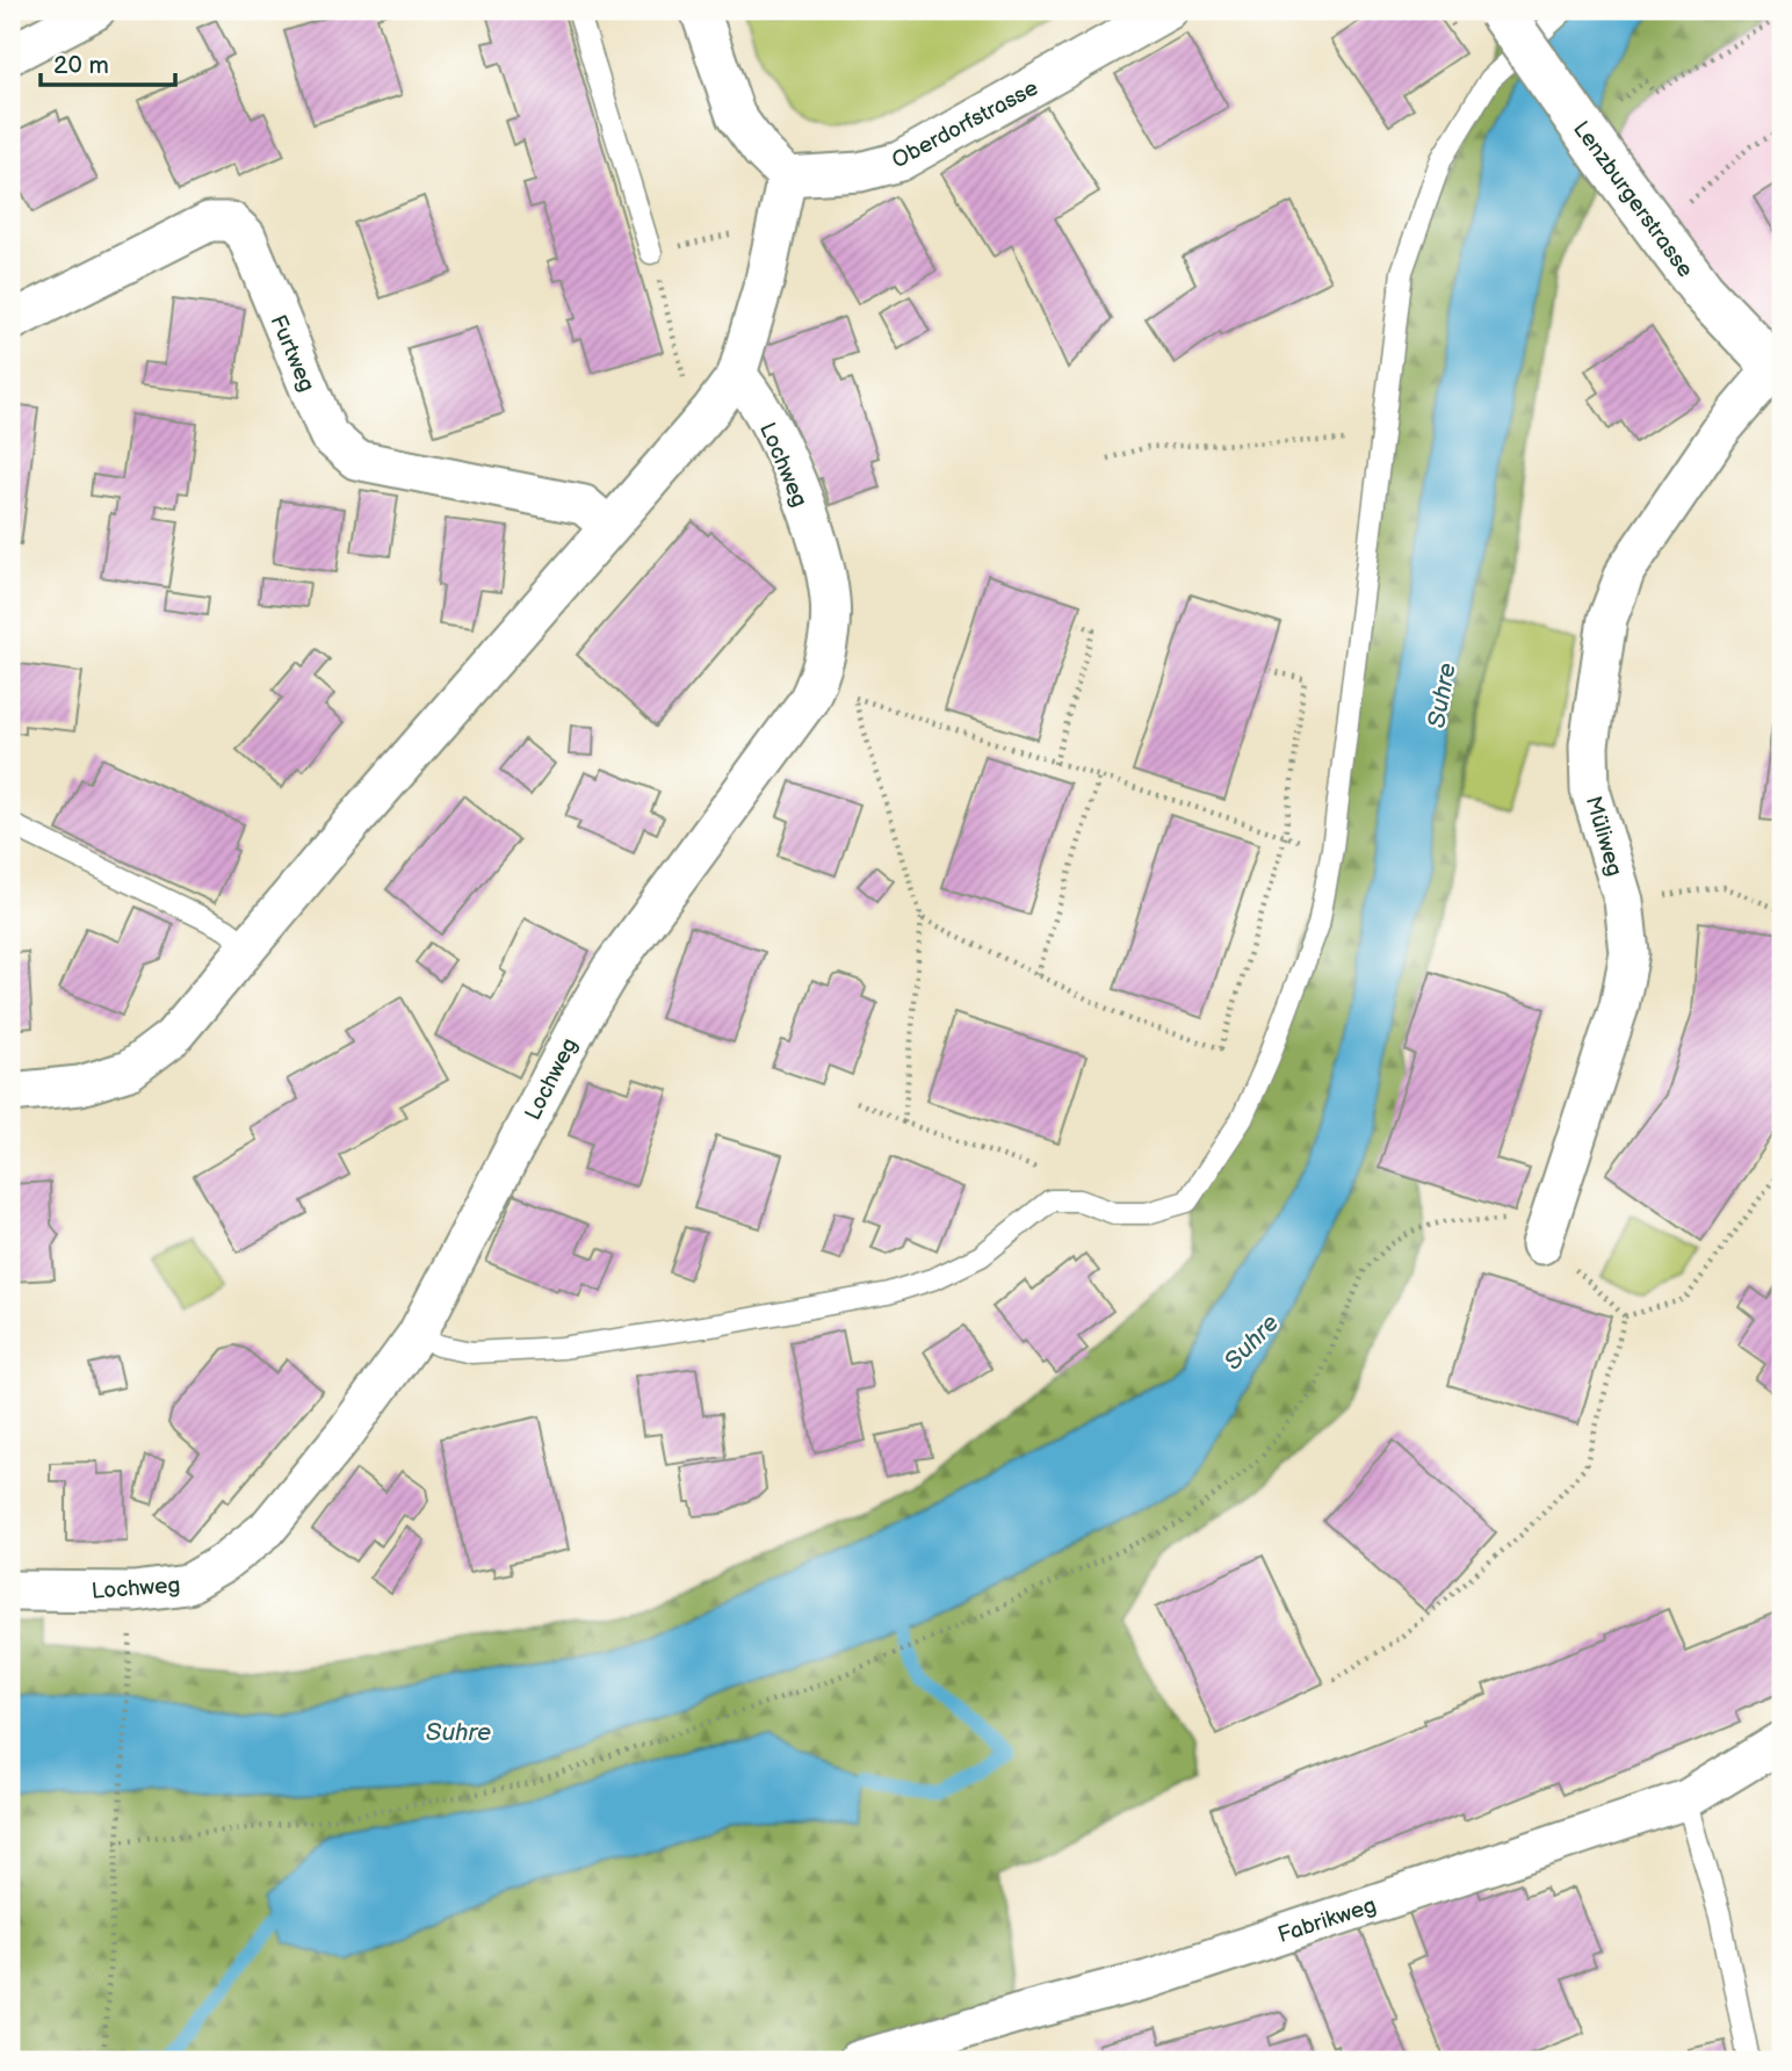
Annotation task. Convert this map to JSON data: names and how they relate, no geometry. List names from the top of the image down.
{
  "streets": {
    "main road": ["Lenzburgerstrasse"],
    "street": [
      "Oberdorfstrasse",
      "Furtweg",
      "Lochweg",
      "Müliweg",
      "Fabrikweg"
    ]
  },
  "crossings": [
    ["Lenzburgerstrasse", "Müliweg"]
  ],
  "water": ["Suhre"],
  "scale_bar": "20 m"
}
